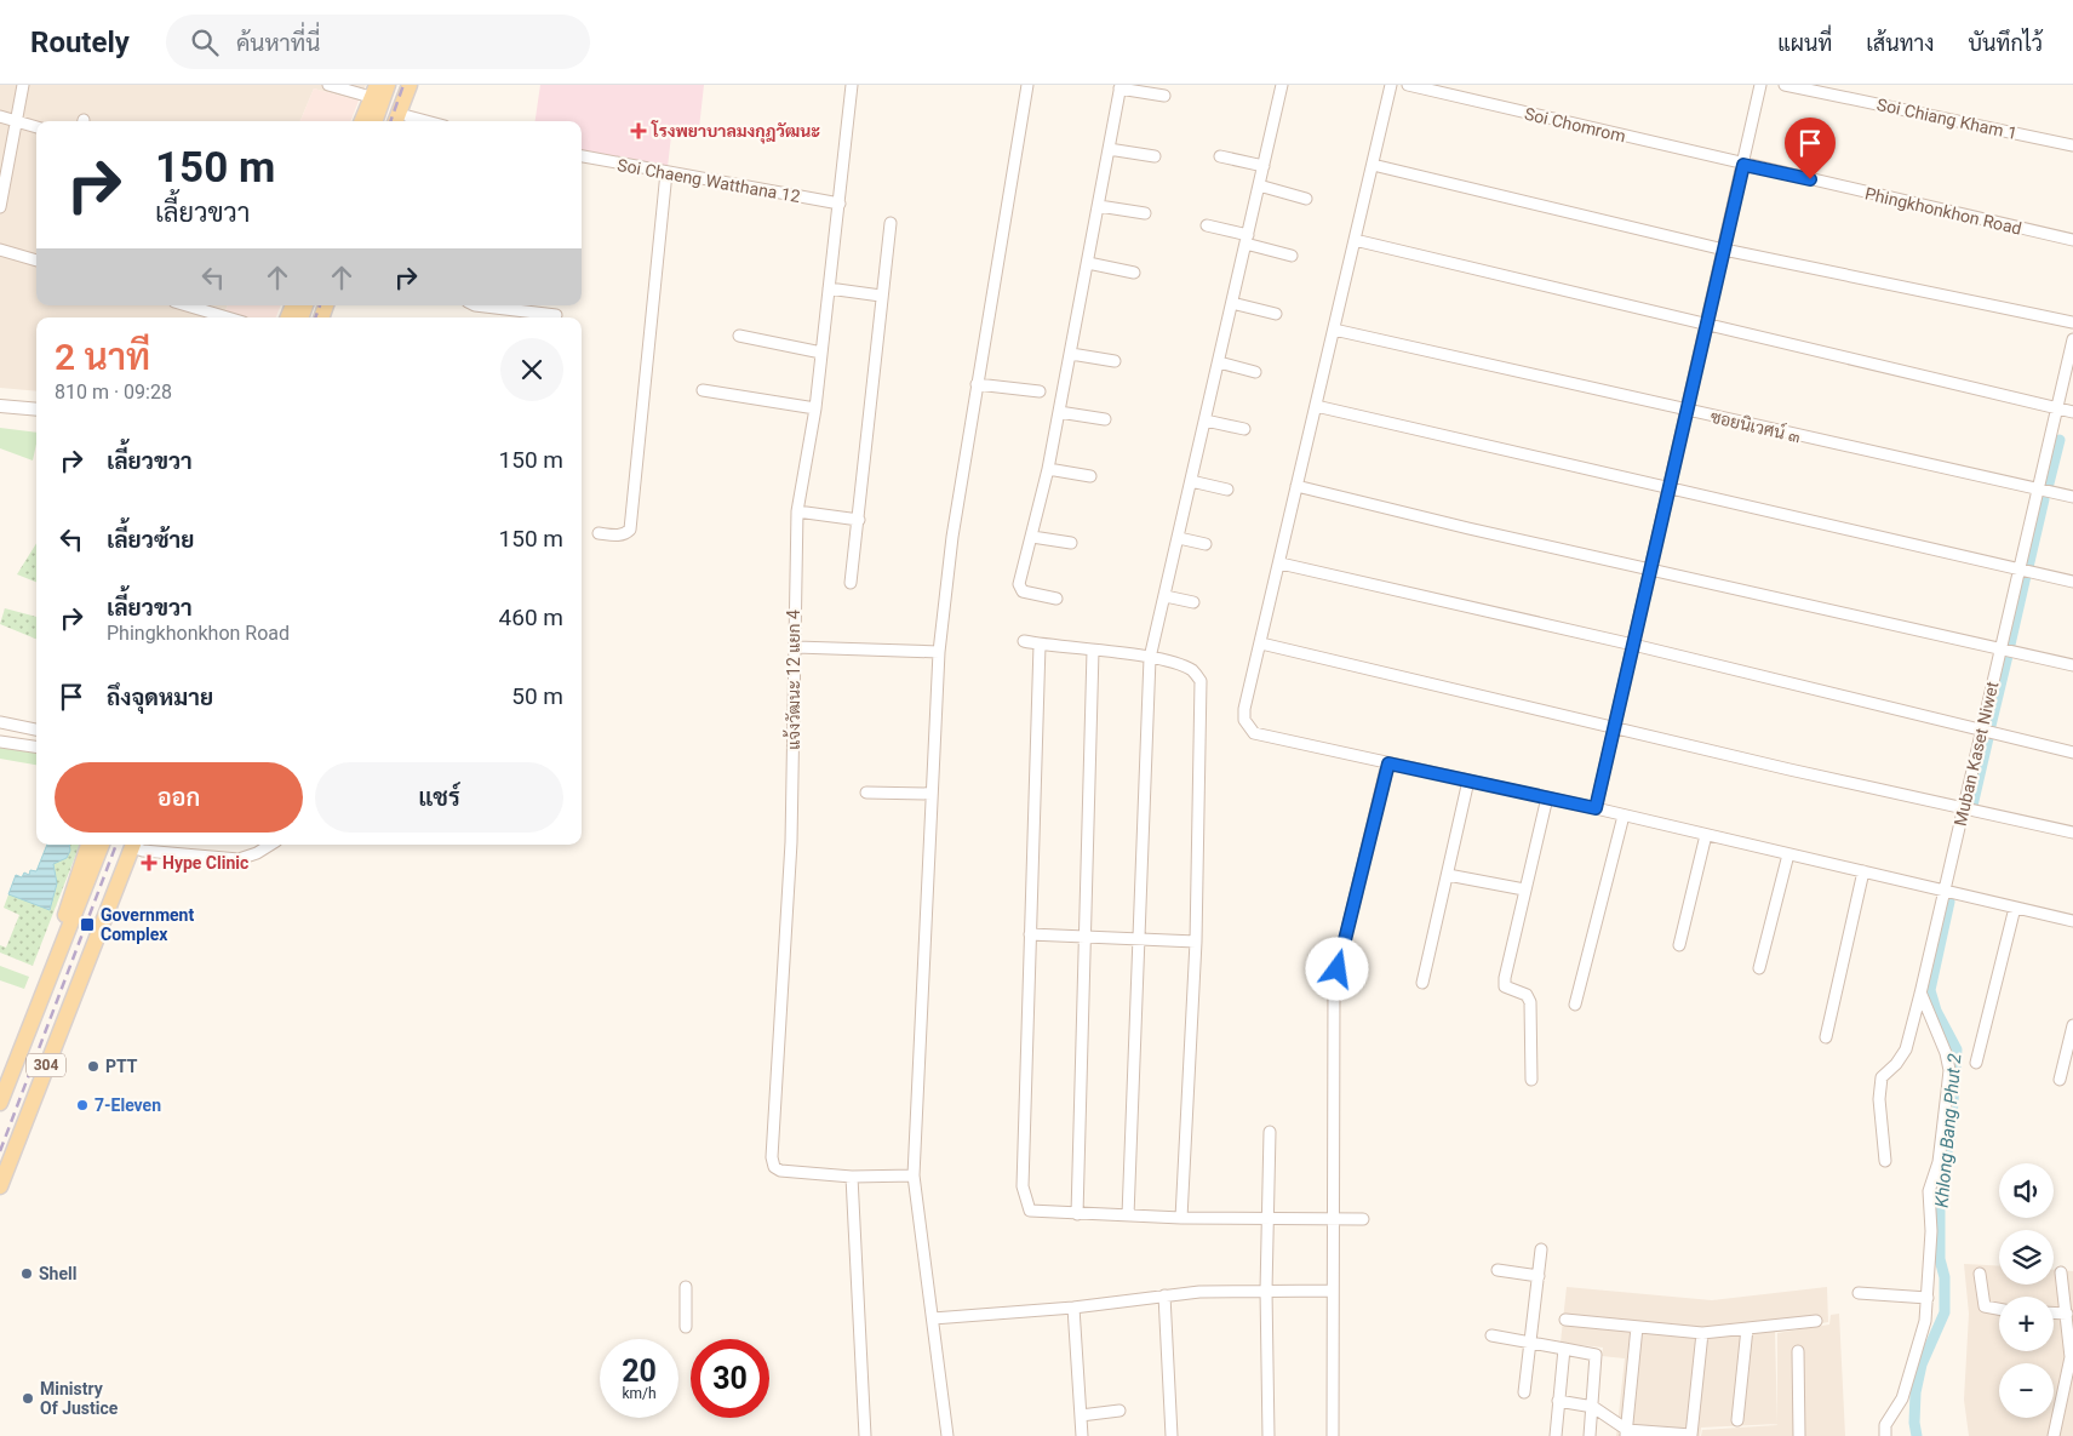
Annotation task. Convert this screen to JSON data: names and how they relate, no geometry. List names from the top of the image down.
{
  "streets": {
    "main road": ["304"],
    "street": [
      "Soi Chiang Kham 1",
      "Soi Chomrom",
      "Soi Chaeng Watthana 12",
      "Phingkhonkhon Road",
      "ซอยนิเวศน์ ๓",
      "แจ้งวัฒนะ 12 แยก 4",
      "Muban Kaset Niwet"
    ]
  },
  "crossings": [
    ["Soi Chomrom", "Phingkhonkhon Road"],
    ["Soi Chaeng Watthana 12", "แจ้งวัฒนะ 12 แยก 4"],
    ["ซอยนิเวศน์ ๓", "Muban Kaset Niwet"]
  ],
  "water": ["Khlong Bang Phut 2"],
  "places": {
    "health": ["โรงพยาบาลมงกุฎวัฒนะ", "Hype Clinic"],
    "transit": ["Government Complex"],
    "other": [
      "PTT",
      "7-Eleven",
      "Shell",
      "Ministry Of Justice"
    ]
  },
  "page": {
    "header": "Routely",
    "search": "ค้นหาที่นี่",
    "nav": ["แผนที่", "เส้นทาง", "บันทึกไว้"],
    "turn": ["150 m", "เลี้ยวขวา"],
    "heading": ["2 นาที", "810 m · 09:28"],
    "list": [
      {
        "name": "เลี้ยวขวา",
        "value": "150 m"
      },
      {
        "name": "เลี้ยวซ้าย",
        "value": "150 m"
      },
      {
        "name": "เลี้ยวขวา",
        "note": "Phingkhonkhon Road",
        "value": "460 m"
      },
      {
        "name": "ถึงจุดหมาย",
        "value": "50 m"
      }
    ],
    "buttons": ["ออก", "แชร์"],
    "map_buttons": ["+", "−"],
    "speed": "20 km/h",
    "limit": "30"
  }
}
